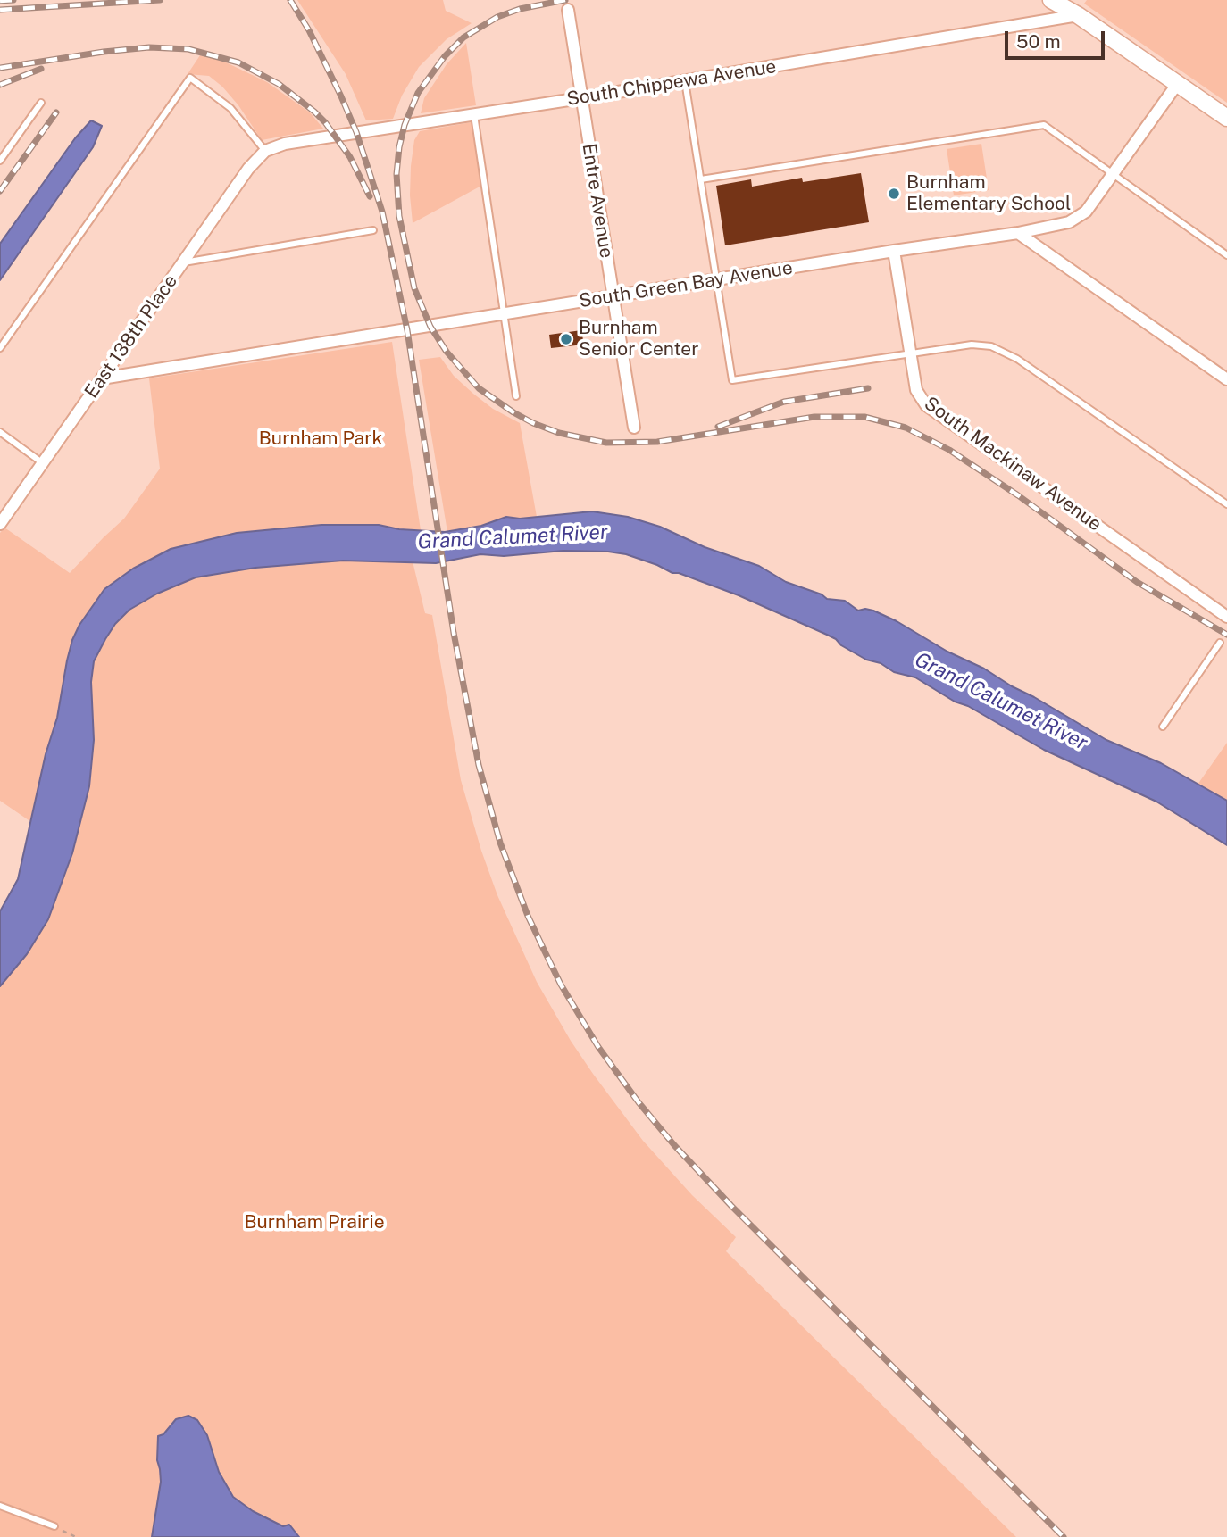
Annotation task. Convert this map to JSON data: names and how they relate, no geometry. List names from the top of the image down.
{
  "streets": {
    "street": [
      "South Chippewa Avenue",
      "Entre Avenue",
      "South Green Bay Avenue",
      "East 138th Place",
      "South Mackinaw Avenue"
    ]
  },
  "crossings": [
    ["South Chippewa Avenue", "Entre Avenue"],
    ["South Chippewa Avenue", "East 138th Place"],
    ["Entre Avenue", "South Green Bay Avenue"],
    ["South Green Bay Avenue", "East 138th Place"],
    ["South Green Bay Avenue", "South Mackinaw Avenue"]
  ],
  "water": ["Grand Calumet River"],
  "parks": ["Burnham Park", "Burnham Prairie"],
  "places": ["Burnham Elementary School", "Burnham Senior Center"],
  "scale_bar": "50 m"
}
